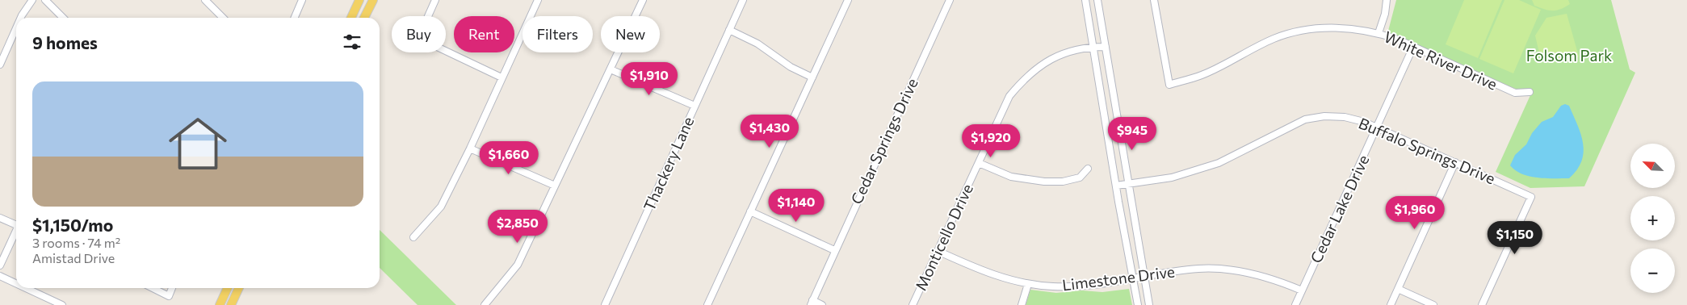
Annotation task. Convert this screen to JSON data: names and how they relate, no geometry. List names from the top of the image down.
{
  "streets": {
    "street": [
      "White River Drive",
      "Cedar Springs Drive",
      "Buffalo Springs Drive",
      "Thackery Lane",
      "Cedar Lake Drive",
      "Monticello Drive",
      "Limestone Drive"
    ]
  },
  "crossings": [
    ["White River Drive", "Cedar Lake Drive"],
    ["Buffalo Springs Drive", "Cedar Lake Drive"],
    ["Cedar Lake Drive", "Limestone Drive"],
    ["Monticello Drive", "Limestone Drive"]
  ],
  "parks": ["Folsom Park"],
  "north": "top left",
  "page": {
    "chip": [
      "Buy",
      "Rent",
      "Filters",
      "New"
    ],
    "heading": "9 homes",
    "price": [
      "$1,910",
      "$1,430",
      "$945",
      "$1,920",
      "$1,660",
      "$1,140",
      "$1,960",
      "$2,850",
      "$1,150"
    ],
    "list": [
      {
        "name": "$1,150/mo",
        "note": "3 rooms · 74 m² · Amistad Drive"
      }
    ],
    "map_buttons": ["+", "−"]
  }
}
